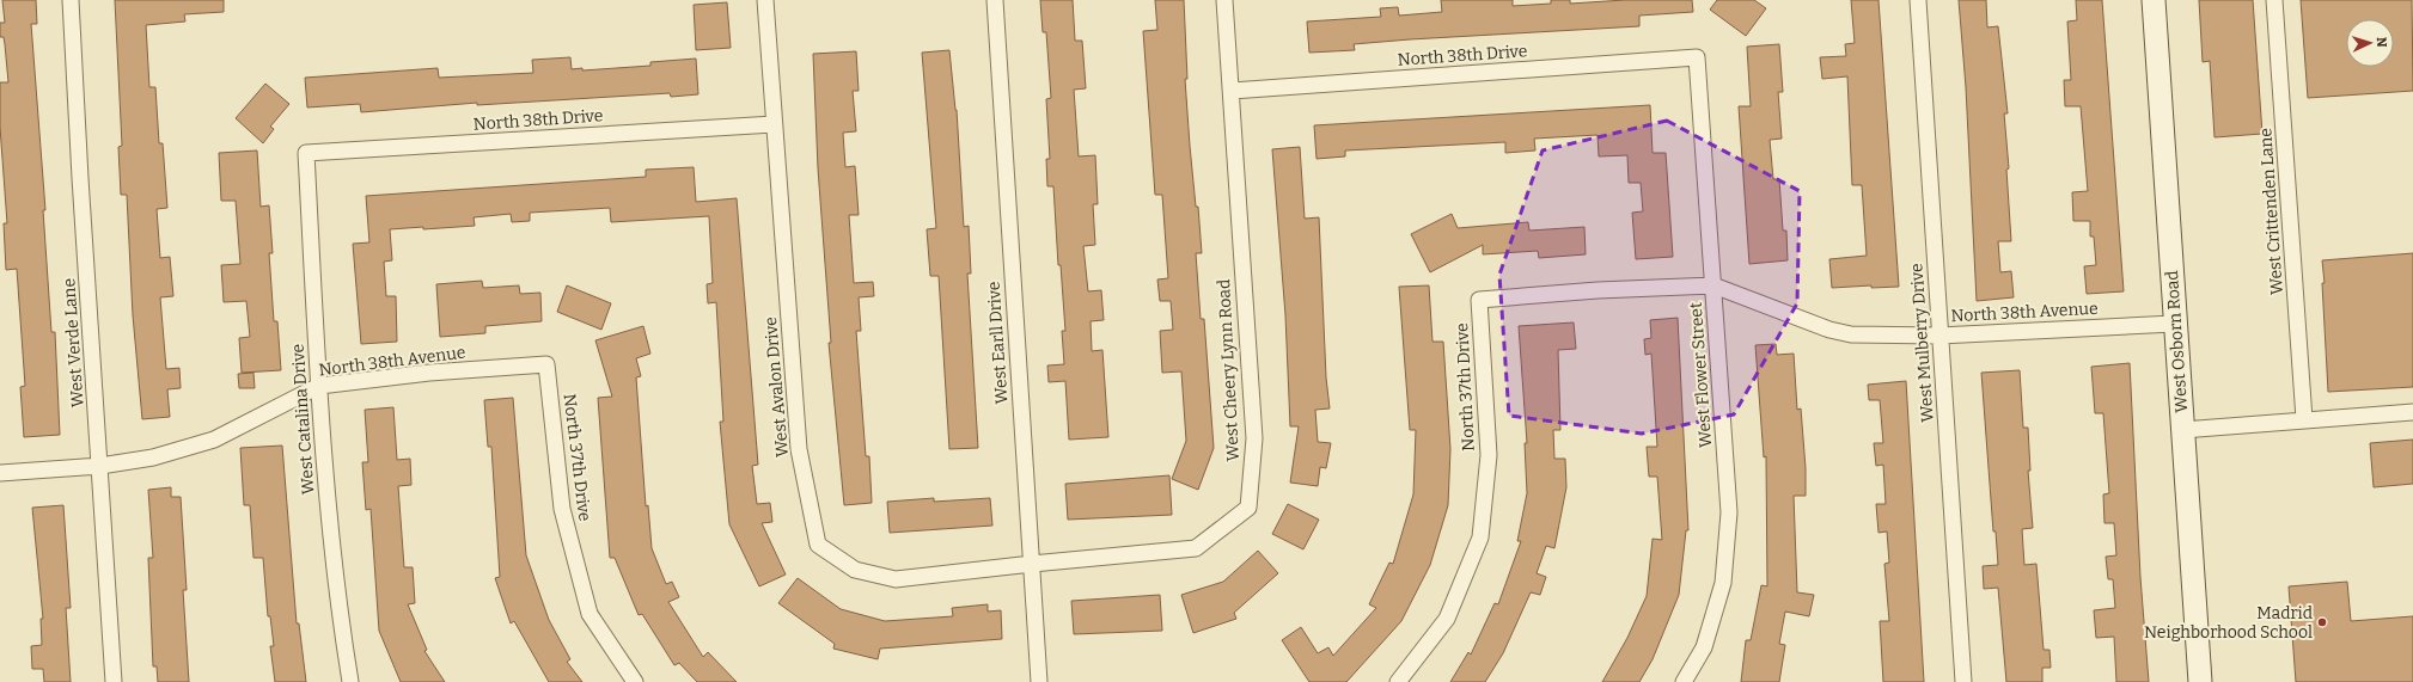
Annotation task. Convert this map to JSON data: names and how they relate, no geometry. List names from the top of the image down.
{
  "streets": {
    "street": [
      "North 38th Drive",
      "West Crittenden Lane",
      "North 38th Avenue",
      "West Osborn Road",
      "West Verde Lane",
      "West Earll Drive",
      "West Mulberry Drive",
      "West Cheery Lynn Road",
      "West Flower Street",
      "West Avalon Drive",
      "North 37th Drive",
      "West Catalina Drive"
    ]
  },
  "crossings": [
    ["North 38th Drive", "West Cheery Lynn Road"],
    ["North 38th Drive", "West Flower Street"],
    ["North 38th Drive", "West Avalon Drive"],
    ["North 38th Drive", "West Catalina Drive"],
    ["North 38th Avenue", "West Osborn Road"],
    ["North 38th Avenue", "West Verde Lane"],
    ["North 38th Avenue", "West Mulberry Drive"],
    ["North 38th Avenue", "West Flower Street"],
    ["North 38th Avenue", "North 37th Drive"],
    ["North 38th Avenue", "West Catalina Drive"],
    ["West Earll Drive", "West Cheery Lynn Road"],
    ["West Earll Drive", "West Avalon Drive"],
    ["West Cheery Lynn Road", "West Avalon Drive"],
    ["West Flower Street", "North 37th Drive"]
  ],
  "places": ["Madrid Neighborhood School"],
  "north": "right"
}
